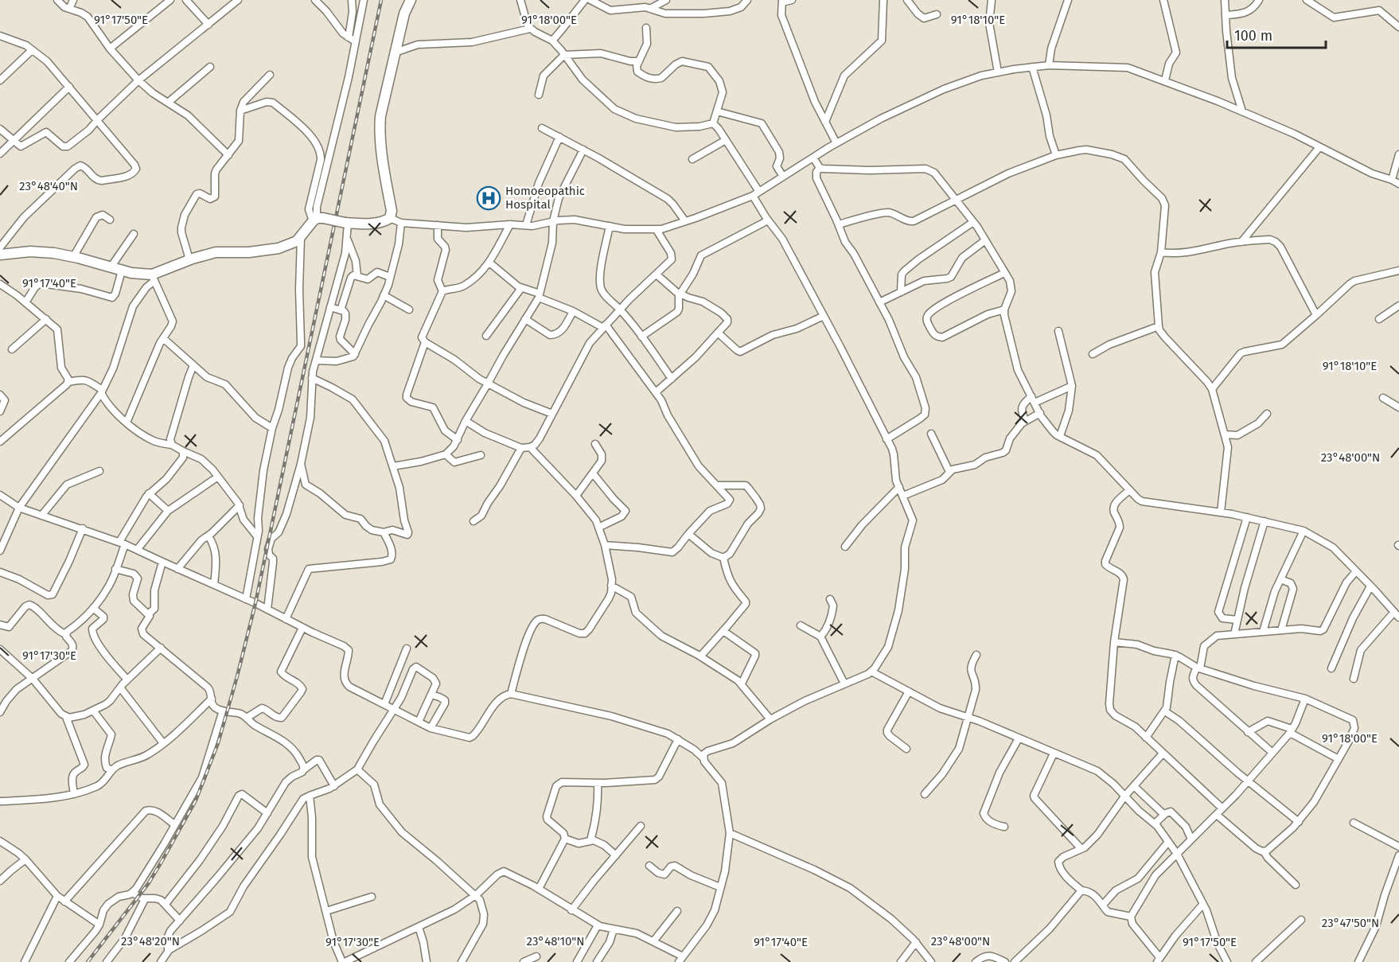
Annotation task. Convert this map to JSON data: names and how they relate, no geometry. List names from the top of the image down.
{
  "places": {
    "hospital": ["Homoeopathic Hospital"]
  },
  "scale_bar": "100 m",
  "coordinates": [
    "91°17'50\"E",
    "91°18'00\"E",
    "91°18'10\"E",
    "23°48'40\"N",
    "91°17'40\"E",
    "23°48'00\"N",
    "91°17'30\"E",
    "23°47'50\"N",
    "23°48'20\"N",
    "23°48'10\"N"
  ]
}
